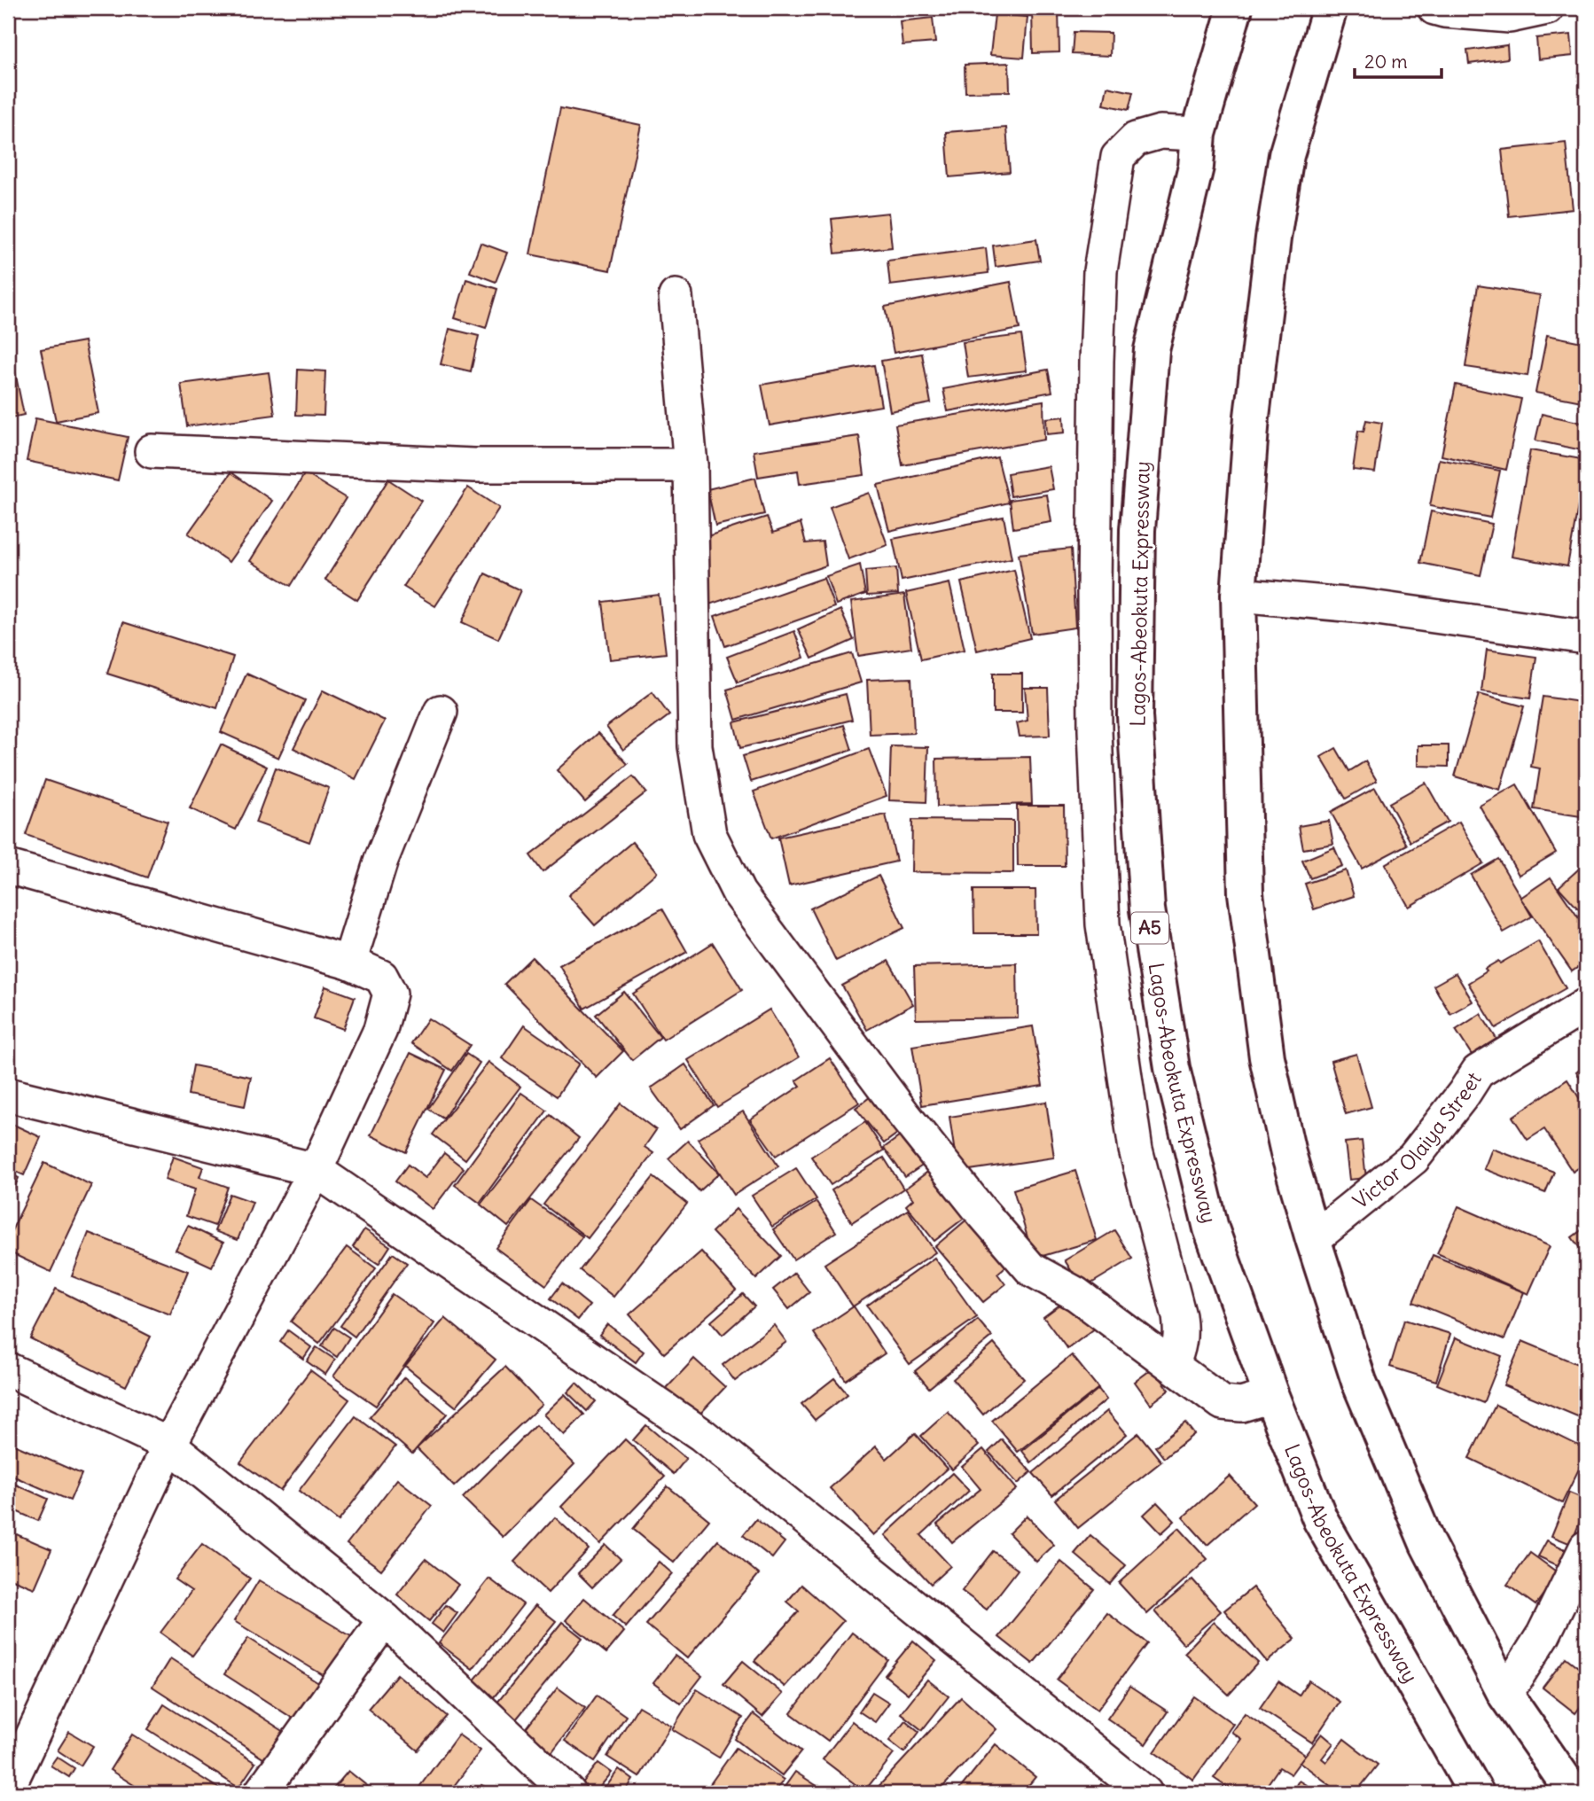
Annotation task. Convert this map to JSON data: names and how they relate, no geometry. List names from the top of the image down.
{
  "streets": {
    "highway": ["Lagos-Abeokuta Expressway", "A5"],
    "street": ["Victor Olaiya Street"]
  },
  "scale_bar": "20 m"
}
